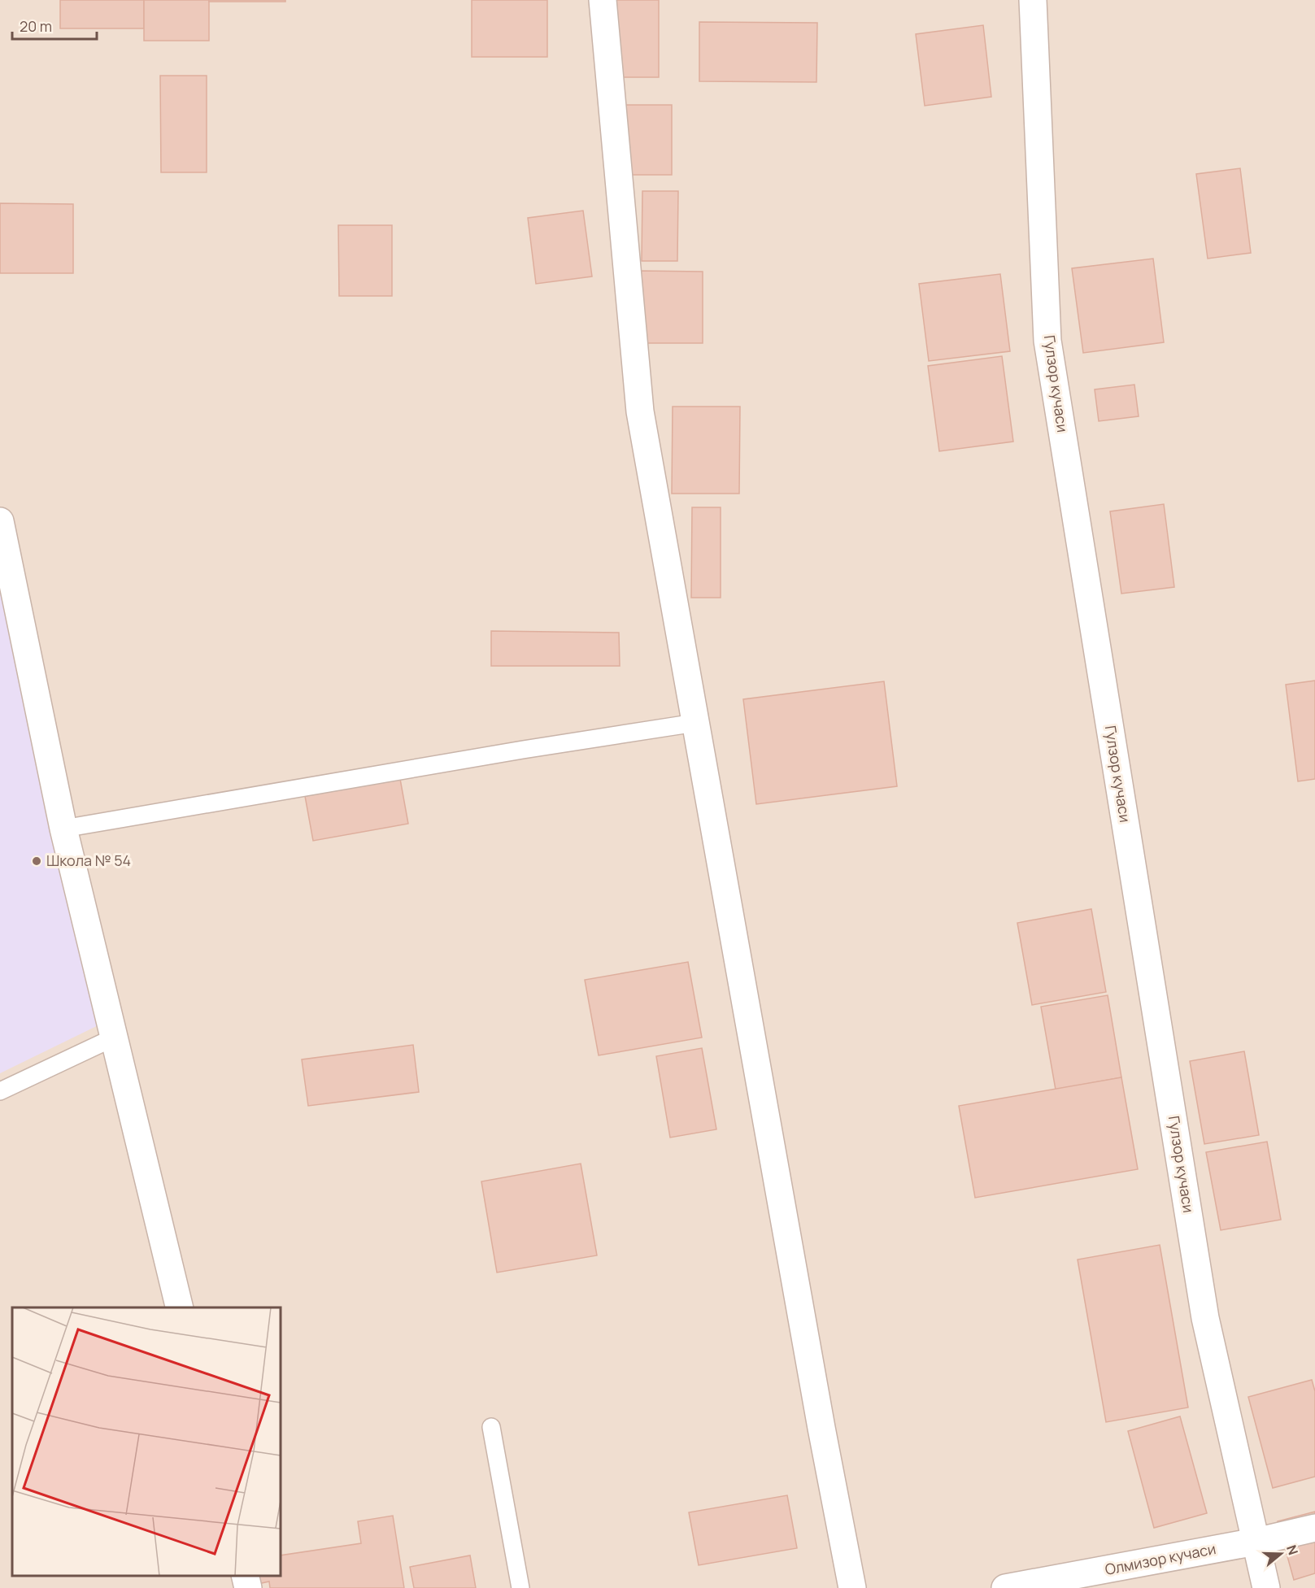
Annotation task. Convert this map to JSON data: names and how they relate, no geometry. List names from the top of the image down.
{
  "streets": {
    "street": ["Гулзор кучаси", "Олмизор кучаси"]
  },
  "crossings": [
    ["Гулзор кучаси", "Олмизор кучаси"]
  ],
  "places": ["Школа № 54"],
  "scale_bar": "20 m",
  "north": "right"
}
